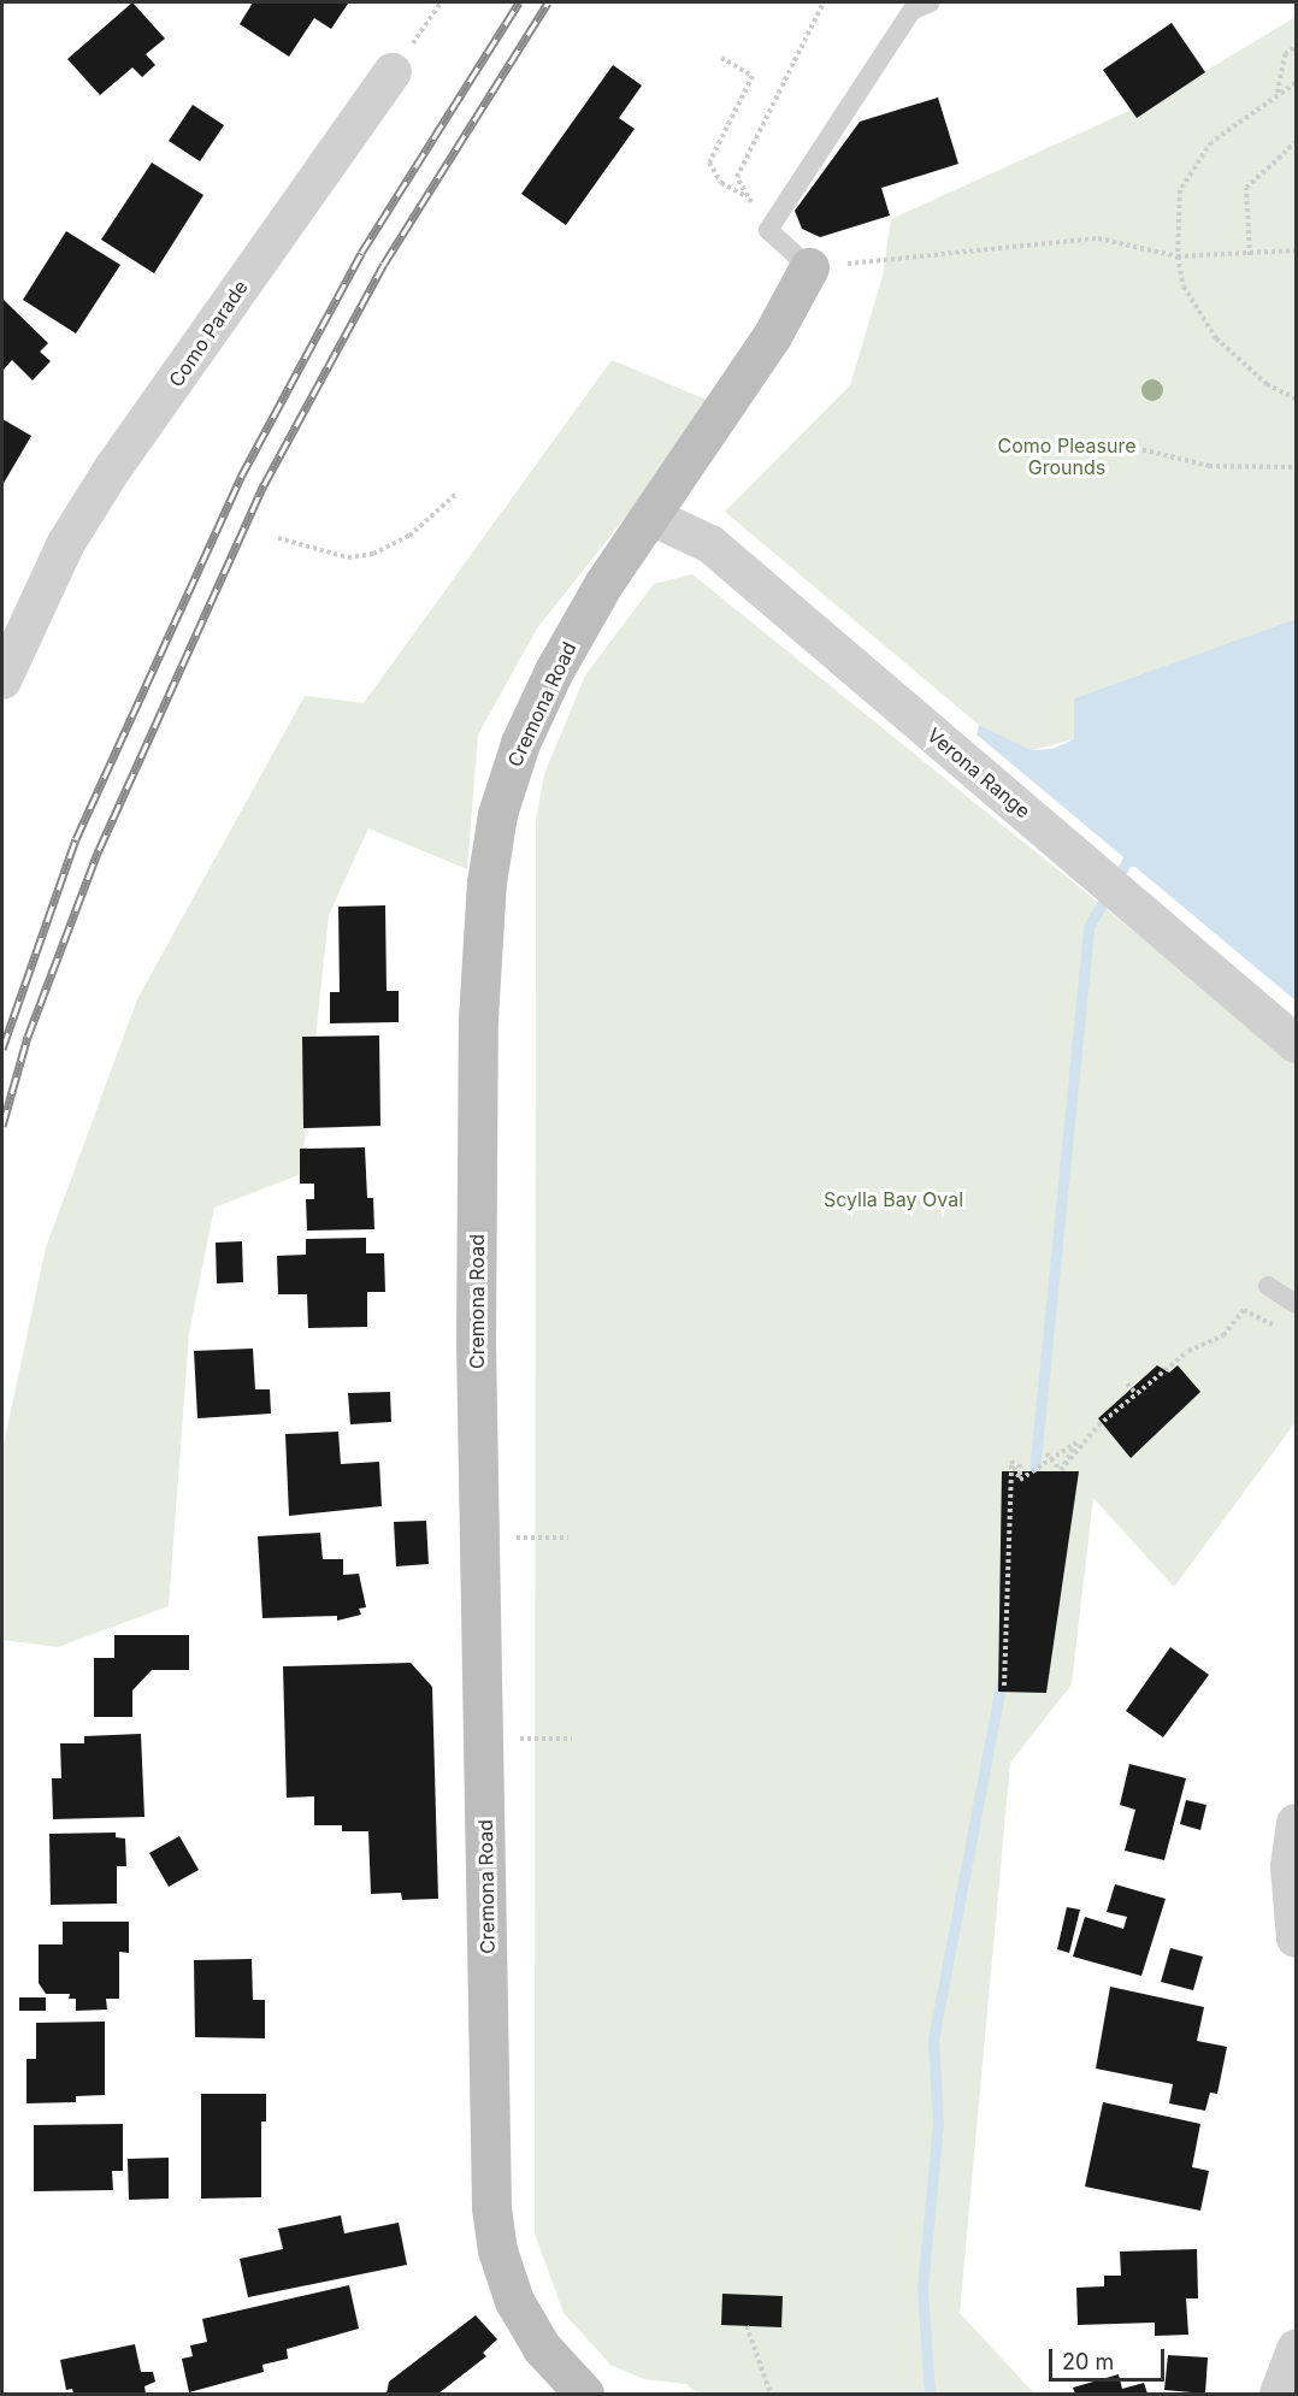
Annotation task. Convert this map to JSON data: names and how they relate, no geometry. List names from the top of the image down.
{
  "streets": {
    "street": ["Como Parade", "Cremona Road", "Verona Range"]
  },
  "crossings": [
    ["Cremona Road", "Verona Range"]
  ],
  "parks": ["Como Pleasure Grounds", "Scylla Bay Oval"],
  "scale_bar": "20 m"
}
